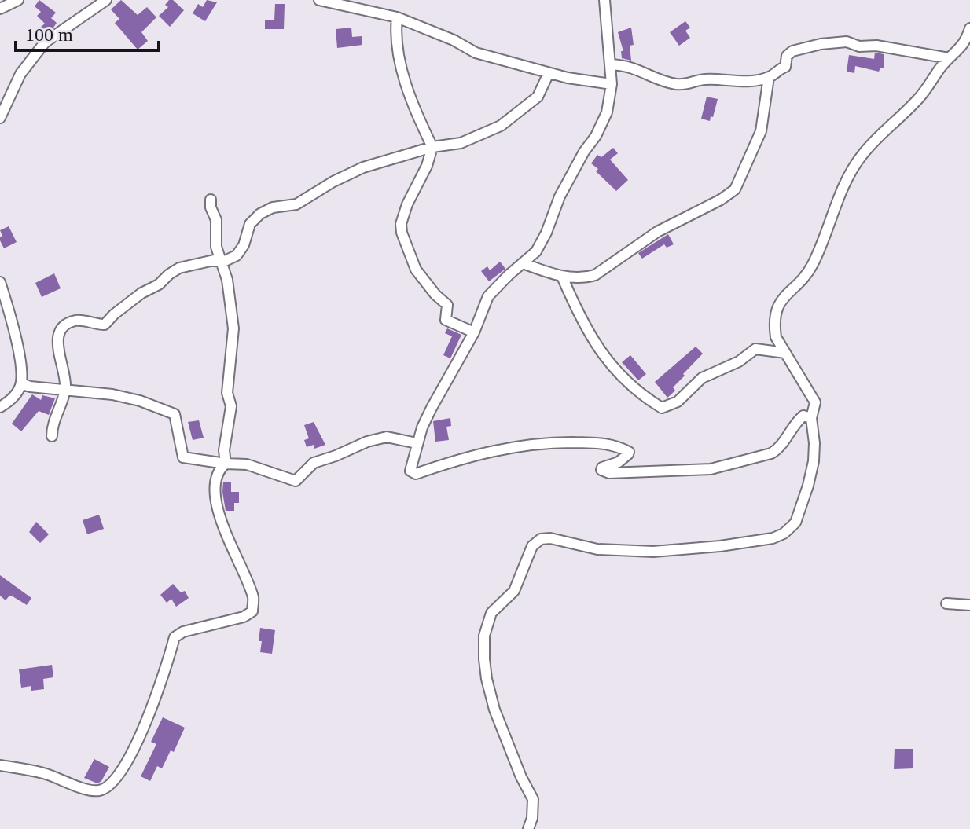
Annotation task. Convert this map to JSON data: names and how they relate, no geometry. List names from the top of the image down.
{
  "scale_bar": "100 m"
}
